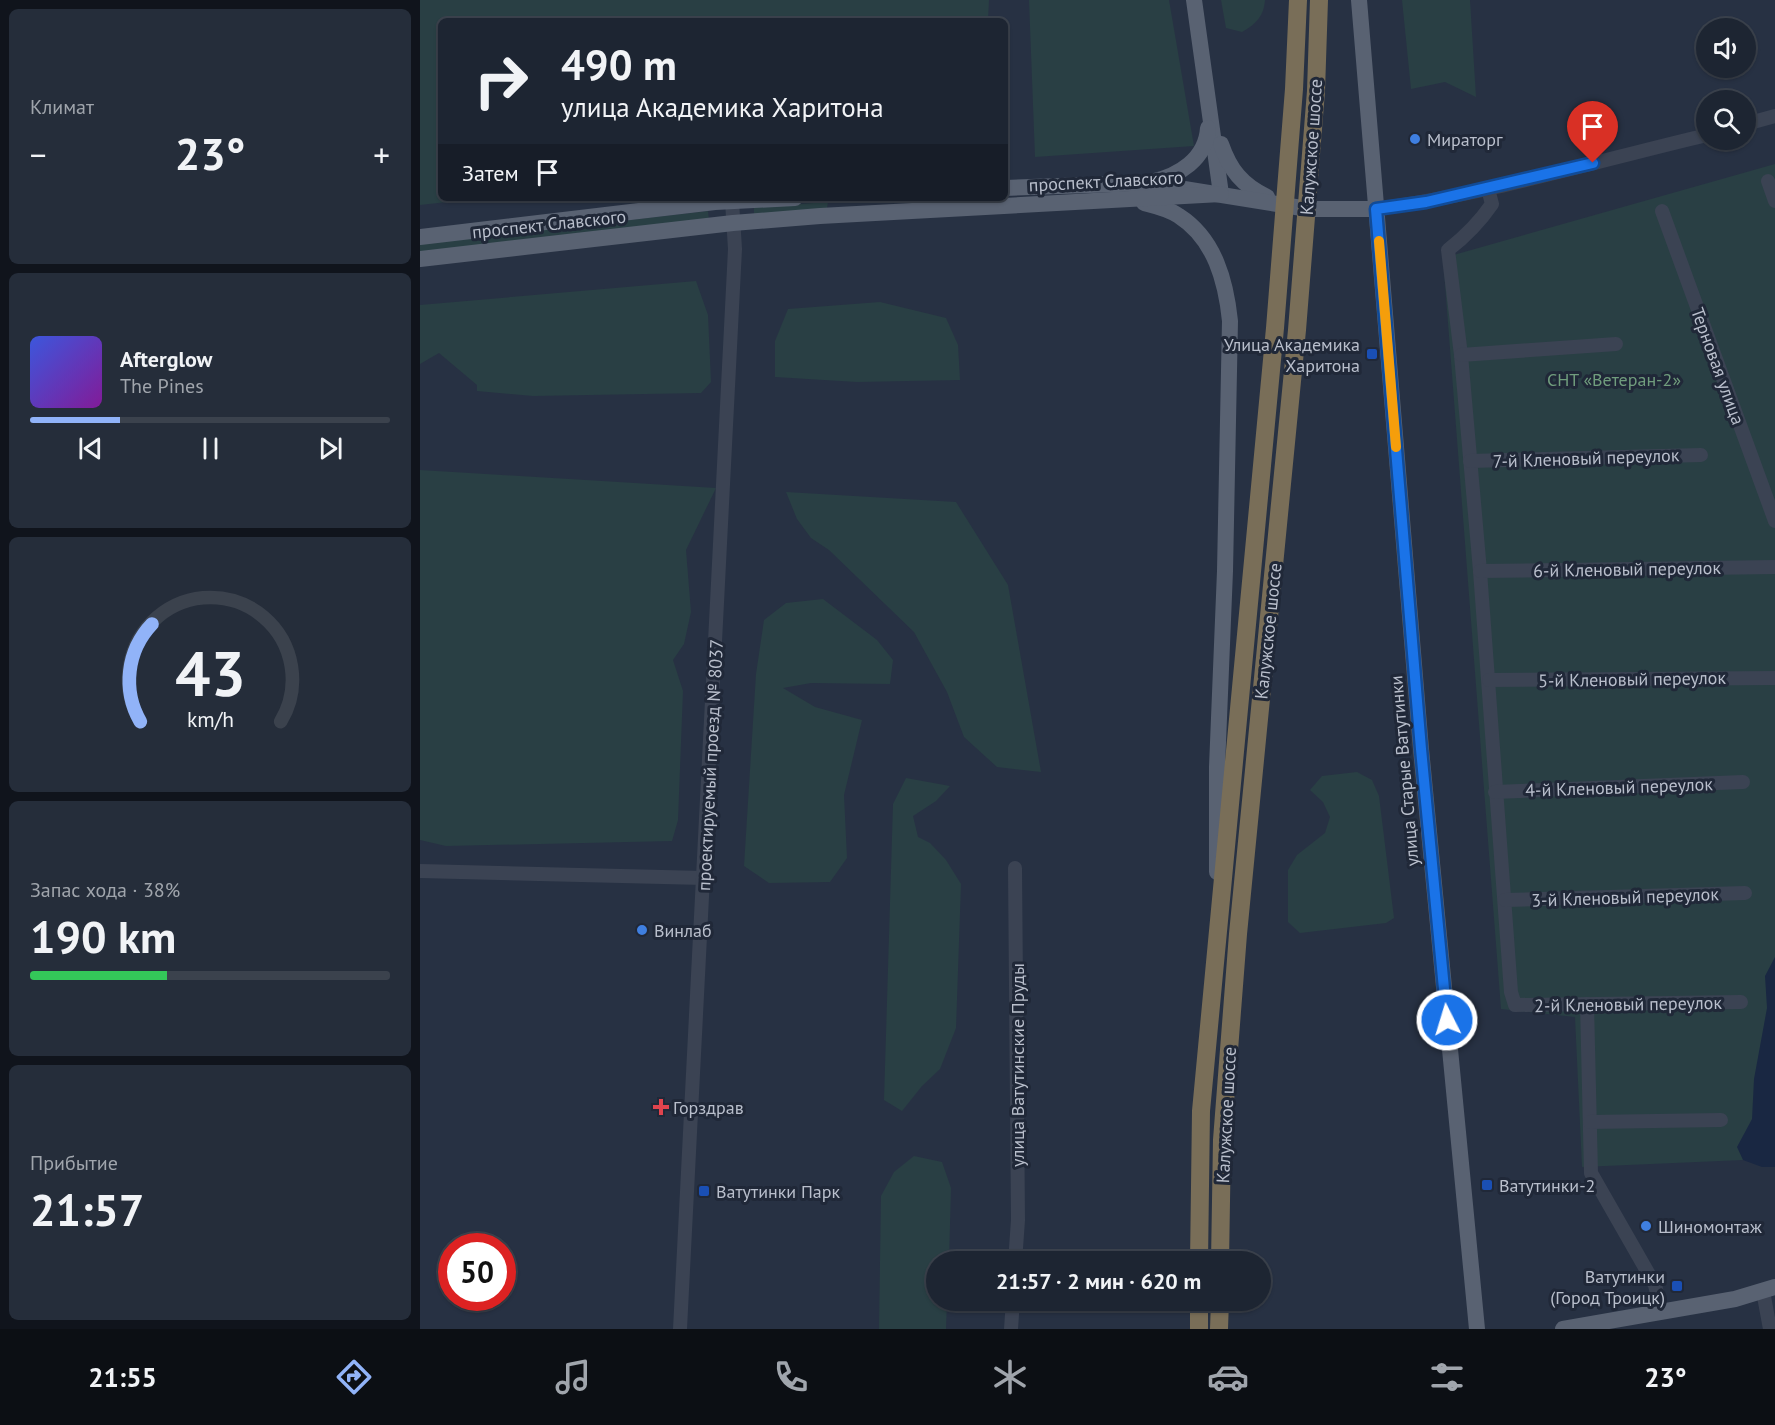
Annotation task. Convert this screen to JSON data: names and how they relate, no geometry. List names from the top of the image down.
{
  "streets": {
    "highway": ["Калужское шоссе"],
    "main road": ["проспект Славского", "улица Старые Ватутинки"],
    "street": [
      "Терновая улица",
      "7-й Кленовый переулок",
      "6-й Кленовый переулок",
      "5-й Кленовый переулок",
      "проектируемый проезд № 8037",
      "4-й Кленовый переулок",
      "3-й Кленовый переулок",
      "2-й Кленовый переулок",
      "улица Ватутинские Пруды"
    ]
  },
  "crossings": [
    ["проспект Славского", "проектируемый проезд № 8037"],
    ["проспект Славского", "улица Старые Ватутинки"],
    ["3-й Кленовый переулок", "2-й Кленовый переулок"]
  ],
  "parks": ["СНТ «Ветеран-2»"],
  "places": {
    "other": ["Мираторг", "Винлаб", "Шиномонтаж"],
    "transit": [
      "Улица Академика Харитона",
      "Ватутинки-2",
      "Ватутинки Парк",
      "Ватутинки (Город Троицк)"
    ],
    "health": ["Горздрав"]
  },
  "page": {
    "tile": [
      "Климат",
      ["Запас хода · 38%", "190 km"],
      ["Прибытие", "21:57"]
    ],
    "turn": ["490 m", "улица Академика Харитона"],
    "heat": ["−", "23°", "+"],
    "then": "Затем",
    "song": ["Afterglow", "The Pines"],
    "limit": "50",
    "trip": "21:57 · 2 мин · 620 m",
    "tabs": ["21:55", "23°"],
    "gauge": ["43", "km/h"]
  }
}
